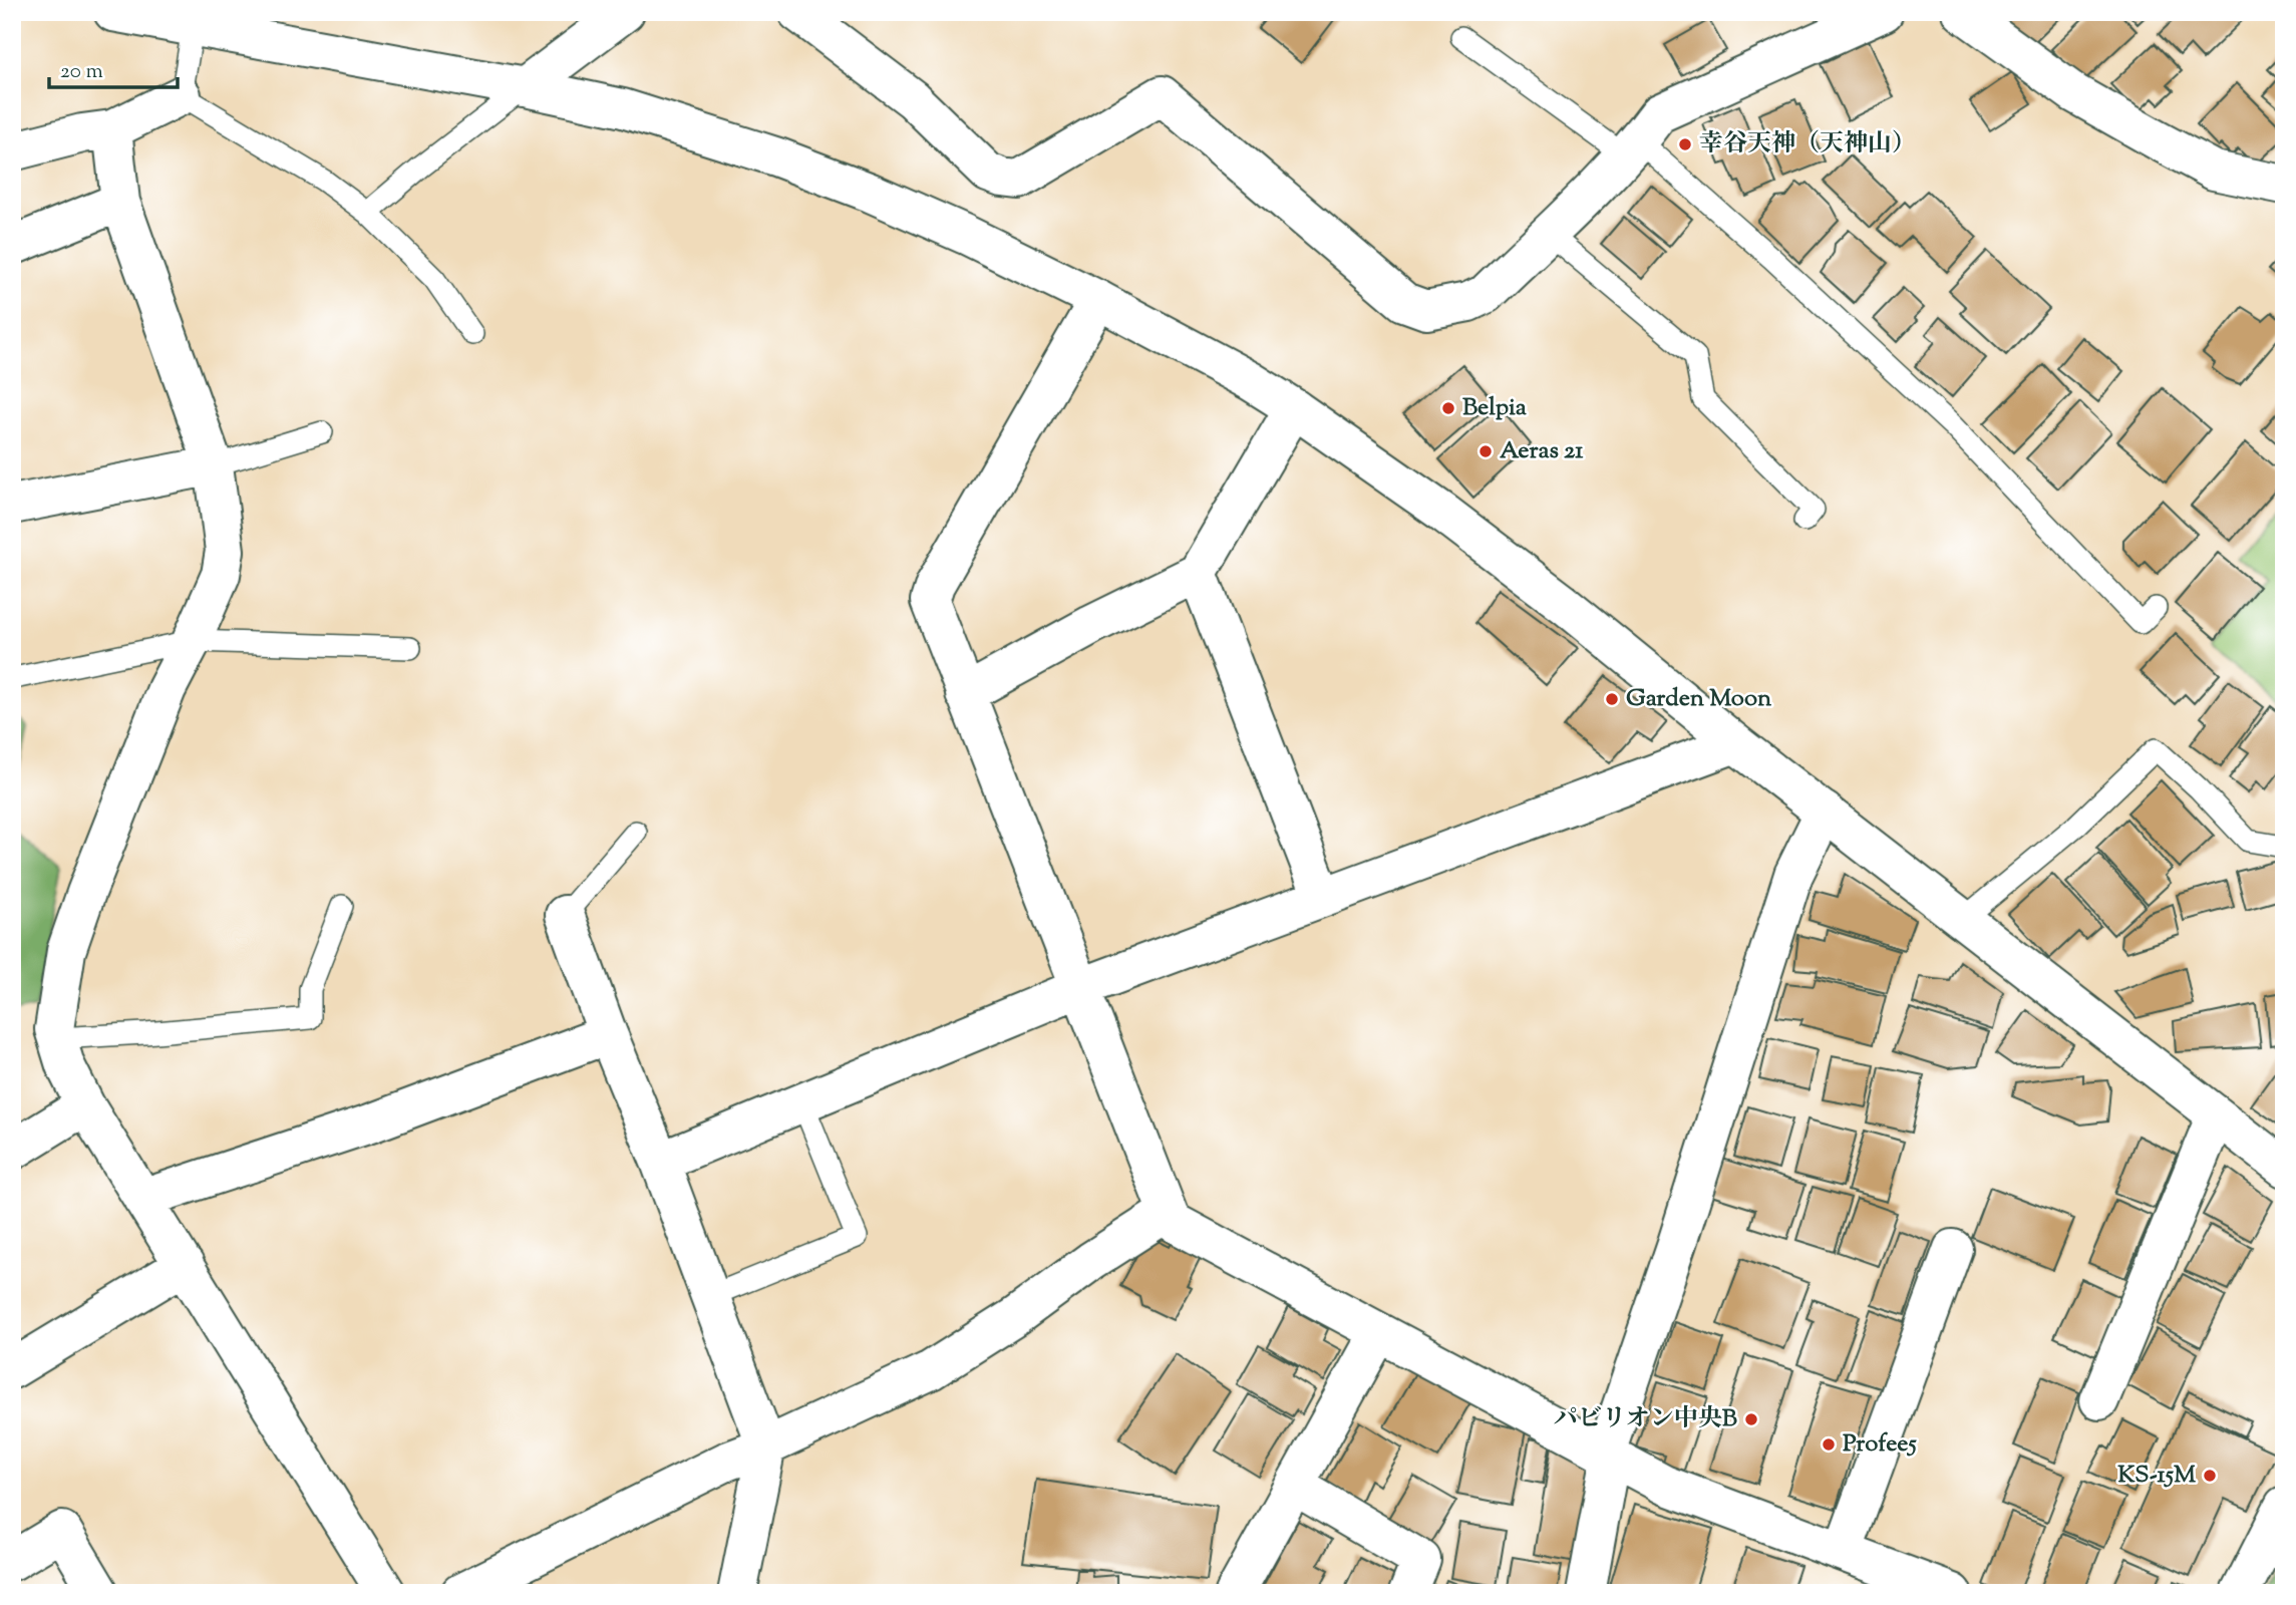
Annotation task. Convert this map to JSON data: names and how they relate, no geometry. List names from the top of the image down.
{
  "places": [
    "幸谷天神（天神山）",
    "Belpia",
    "Aeras 21",
    "Garden Moon",
    "パビリオン中央B",
    "Profee5",
    "KS-15M"
  ],
  "scale_bar": "20 m"
}
